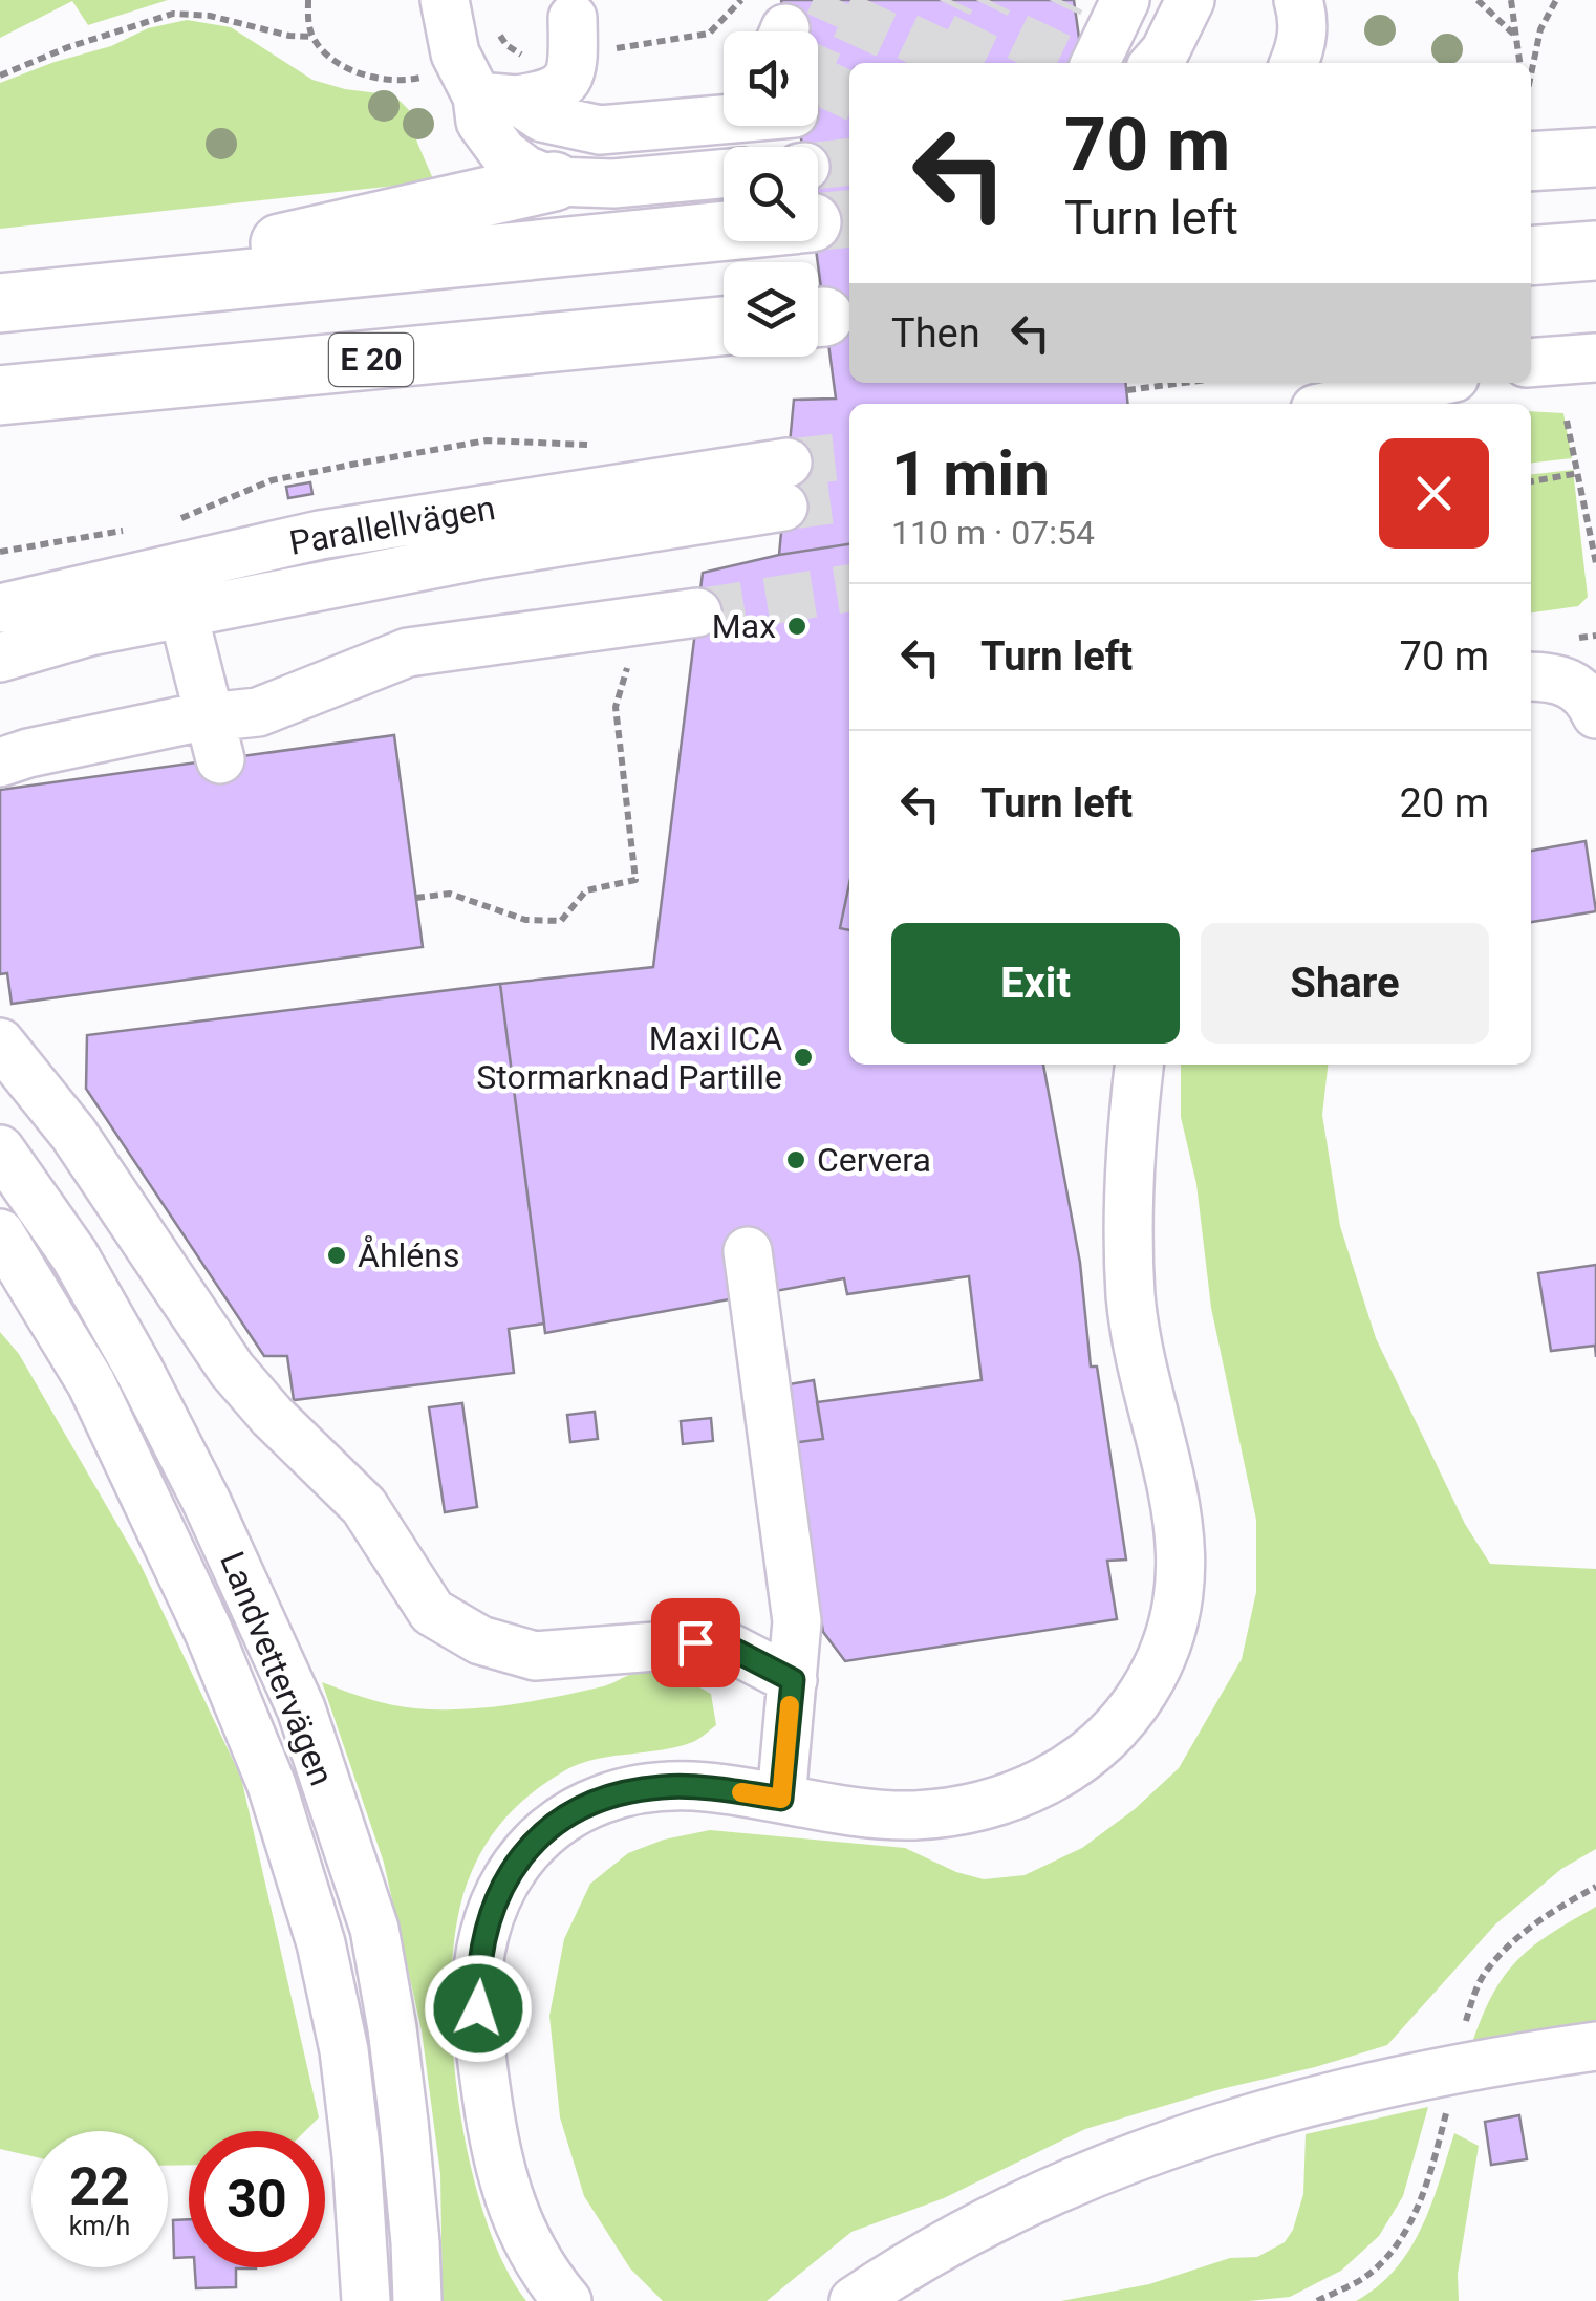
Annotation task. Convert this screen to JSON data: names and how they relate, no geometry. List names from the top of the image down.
{
  "streets": {
    "highway": ["E 20"],
    "street": ["Parallellvägen", "Landvettervägen"]
  },
  "places": [
    "Max",
    "Maxi ICA Stormarknad Partille",
    "Cervera",
    "Åhléns"
  ],
  "page": {
    "turn": ["70 m", "Turn left"],
    "then": "Then",
    "heading": ["1 min", "110 m · 07:54"],
    "list": [
      {
        "name": "Turn left",
        "value": "70 m"
      },
      {
        "name": "Turn left",
        "value": "20 m"
      }
    ],
    "buttons": ["Exit", "Share"],
    "speed": "22 km/h",
    "limit": "30"
  }
}
